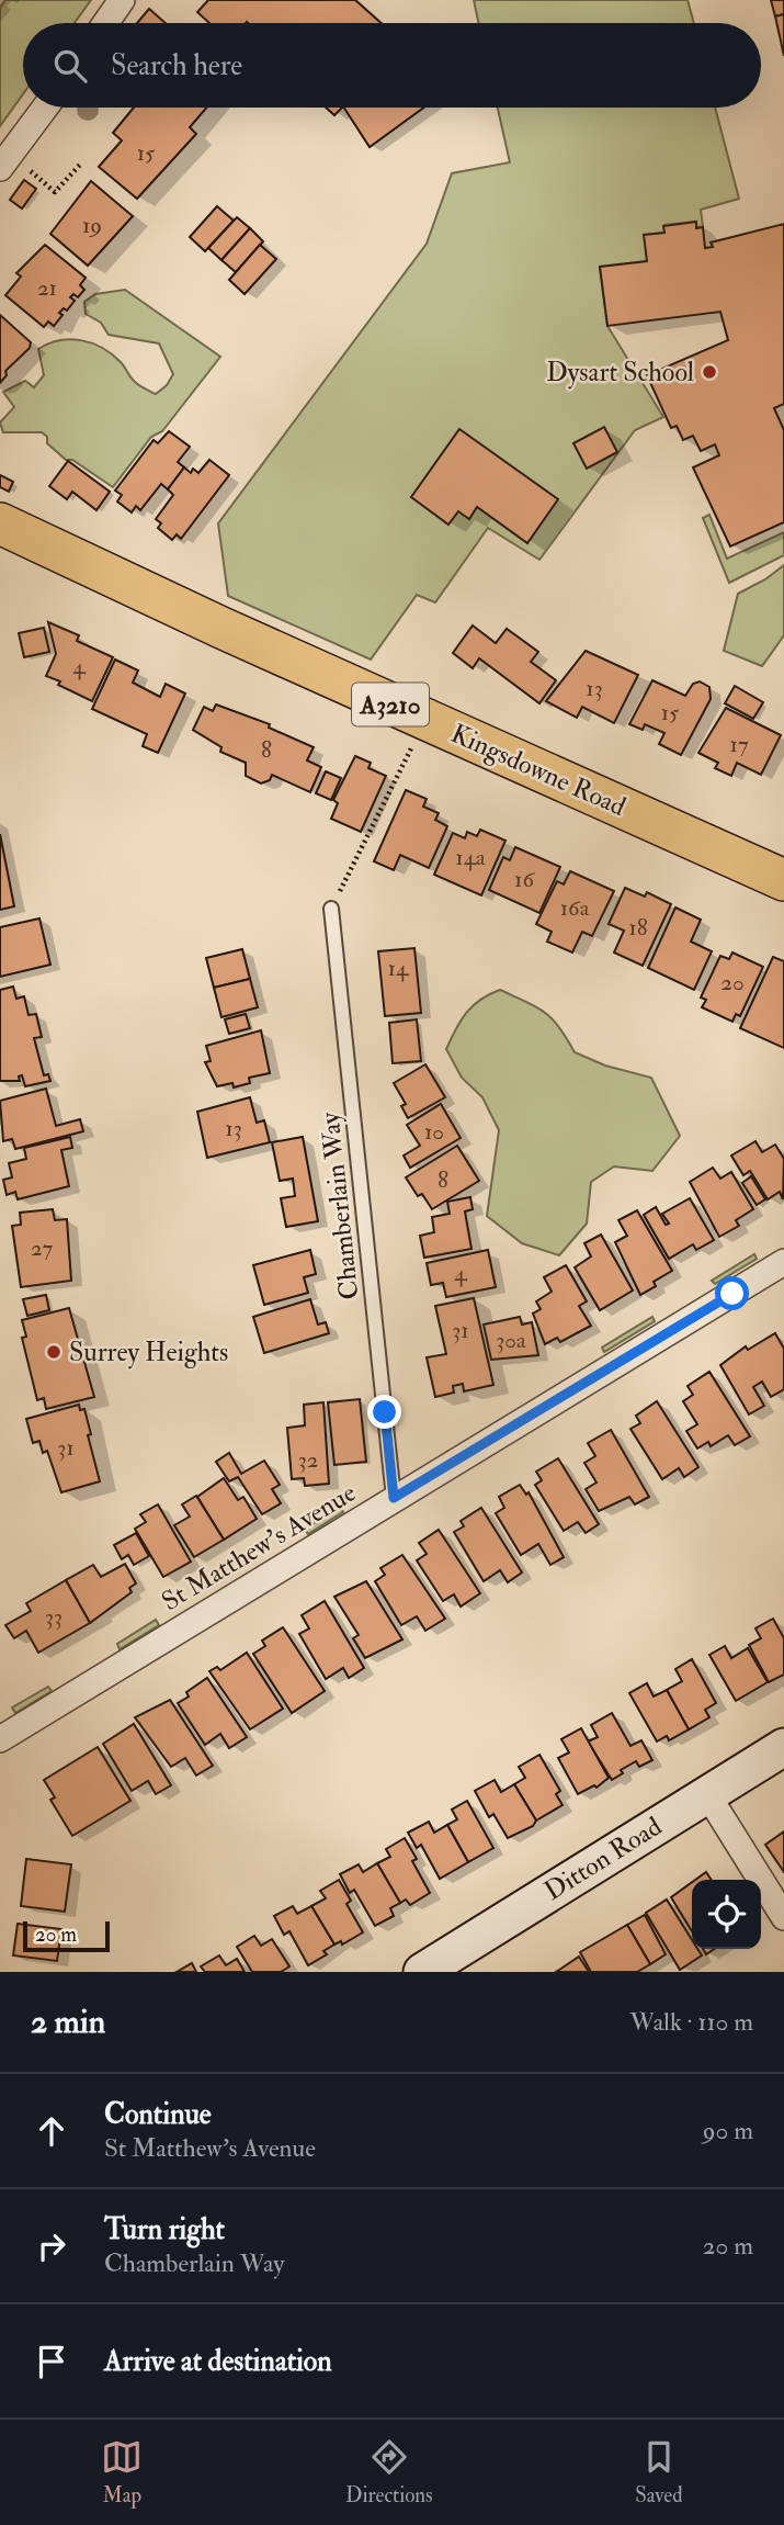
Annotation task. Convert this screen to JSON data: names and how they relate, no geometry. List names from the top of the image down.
{
  "streets": {
    "main road": ["A3210", "Kingsdowne Road", "Ditton Road"],
    "street": ["St Matthew's Avenue"],
    "lane": ["Chamberlain Way"]
  },
  "crossings": [
    ["Chamberlain Way", "St Matthew's Avenue"]
  ],
  "places": ["Dysart School", "Surrey Heights"],
  "house_numbers": [
    "15",
    "19",
    "21",
    "4",
    "13",
    "15",
    "17",
    "8",
    "14a",
    "16",
    "16a",
    "18",
    "14",
    "20",
    "13",
    "10",
    "8",
    "27",
    "4",
    "31",
    "30a",
    "31",
    "32",
    "33"
  ],
  "scale_bar": "20 m",
  "page": {
    "search": "Search here",
    "scale": "20 m",
    "heading": ["2 min", "Walk · 110 m"],
    "list": [
      ["Continue", "St Matthew's Avenue", "90 m"],
      ["Turn right", "Chamberlain Way", "20 m"],
      "Arrive at destination"
    ],
    "nav": ["Map", "Directions", "Saved"]
  }
}
